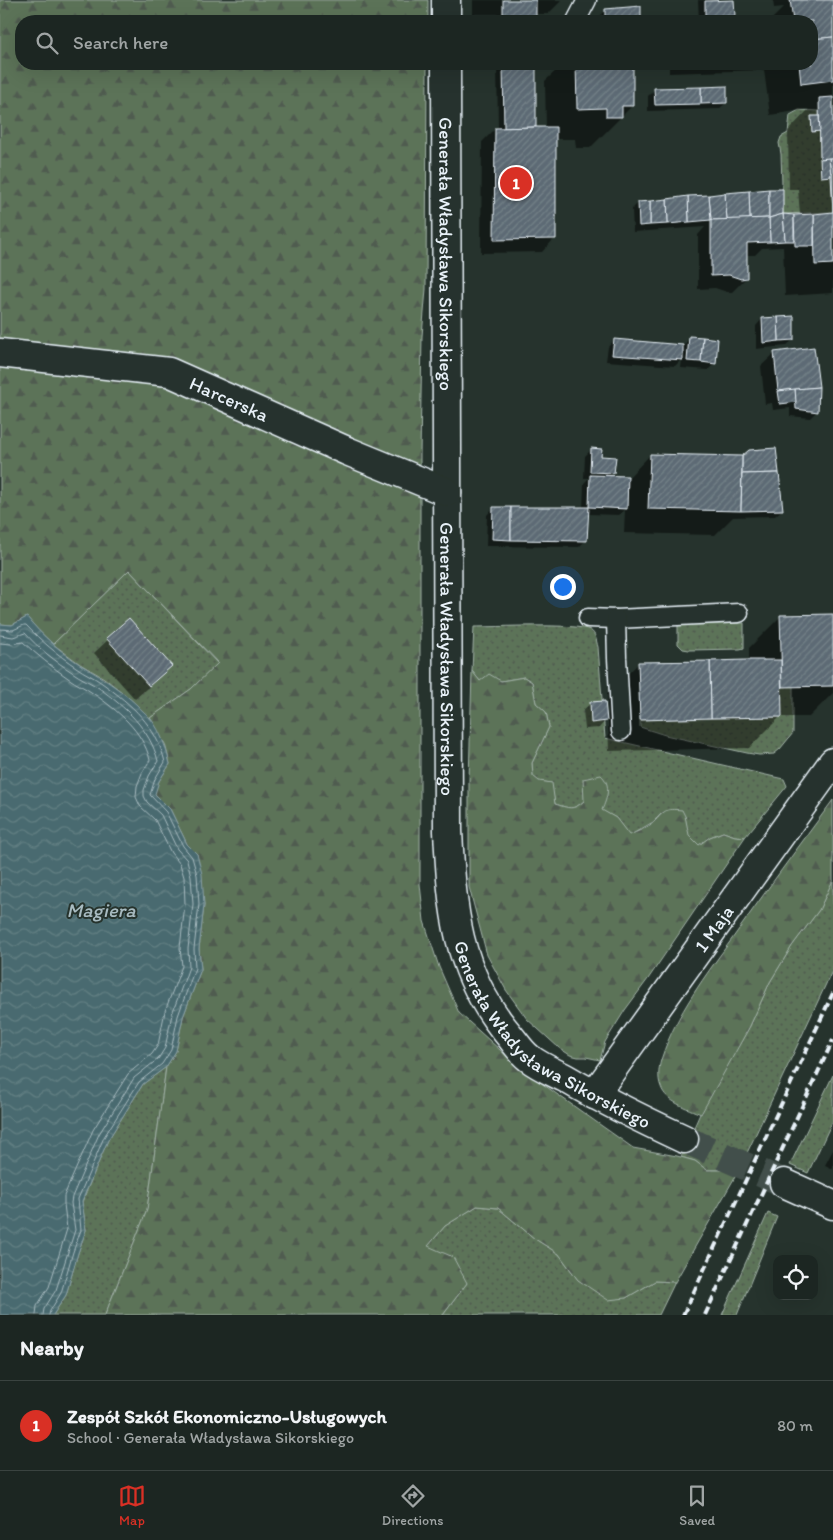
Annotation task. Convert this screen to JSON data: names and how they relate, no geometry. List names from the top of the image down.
{
  "streets": {
    "street": ["Generała Władysława Sikorskiego", "Harcerska", "1 Maja"]
  },
  "crossings": [
    ["Generała Władysława Sikorskiego", "Harcerska"],
    ["Generała Władysława Sikorskiego", "1 Maja"]
  ],
  "water": ["Magiera"],
  "page": {
    "search": "Search here",
    "pins": "1",
    "heading": "Nearby",
    "list": [
      {
        "mark": "1",
        "name": "Zespół Szkół Ekonomiczno-Usługowych",
        "note": "School · Generała Władysława Sikorskiego",
        "value": "80 m"
      }
    ],
    "nav": ["Map", "Directions", "Saved"]
  }
}
